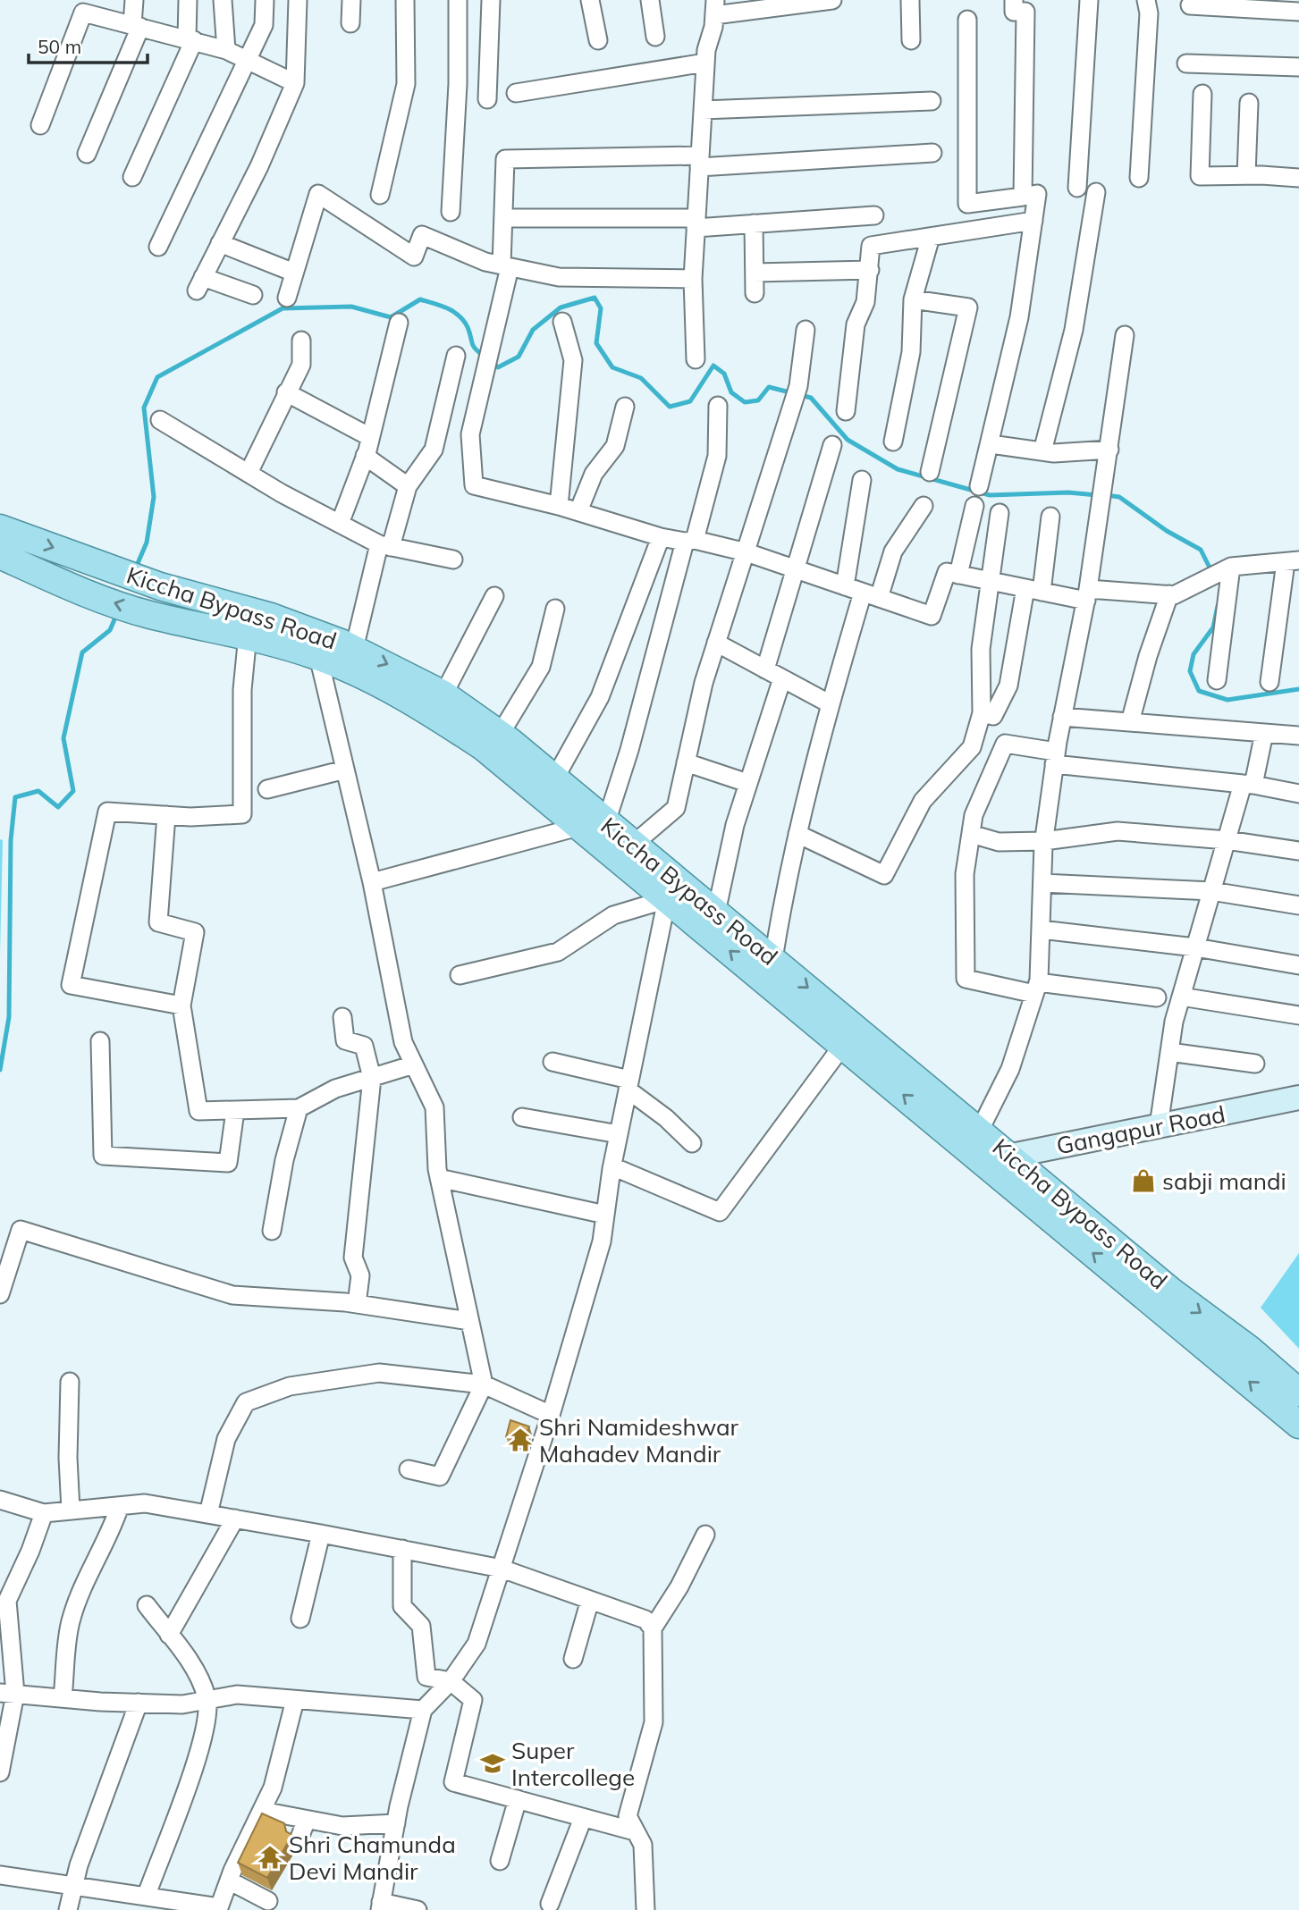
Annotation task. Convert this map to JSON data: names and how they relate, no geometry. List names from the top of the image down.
{
  "streets": {
    "main road": ["Kiccha Bypass Road"],
    "street": ["Gangapur Road"]
  },
  "crossings": [
    ["Kiccha Bypass Road", "Gangapur Road"]
  ],
  "places": {
    "shop": ["sabji mandi"],
    "temple": ["Shri Namideshwar Mahadev Mandir", "Shri Chamunda Devi Mandir"],
    "school or university": ["Super Intercollege"]
  },
  "scale_bar": "50 m"
}
